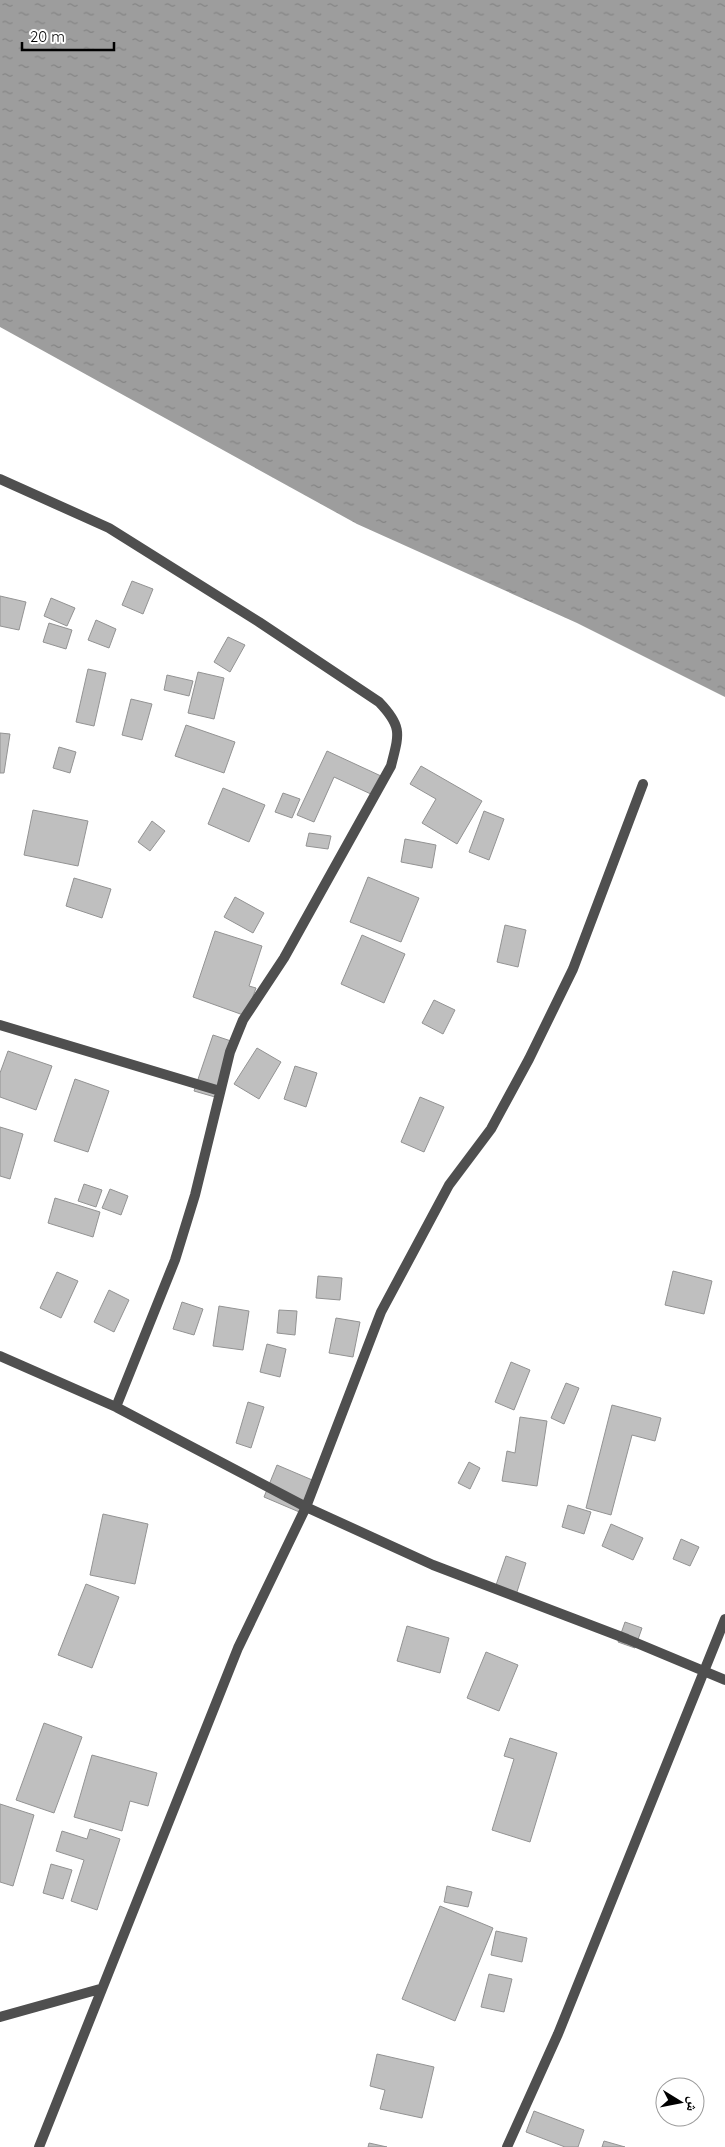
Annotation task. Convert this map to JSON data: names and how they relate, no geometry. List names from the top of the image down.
{
  "scale_bar": "20 m",
  "north": "right"
}
